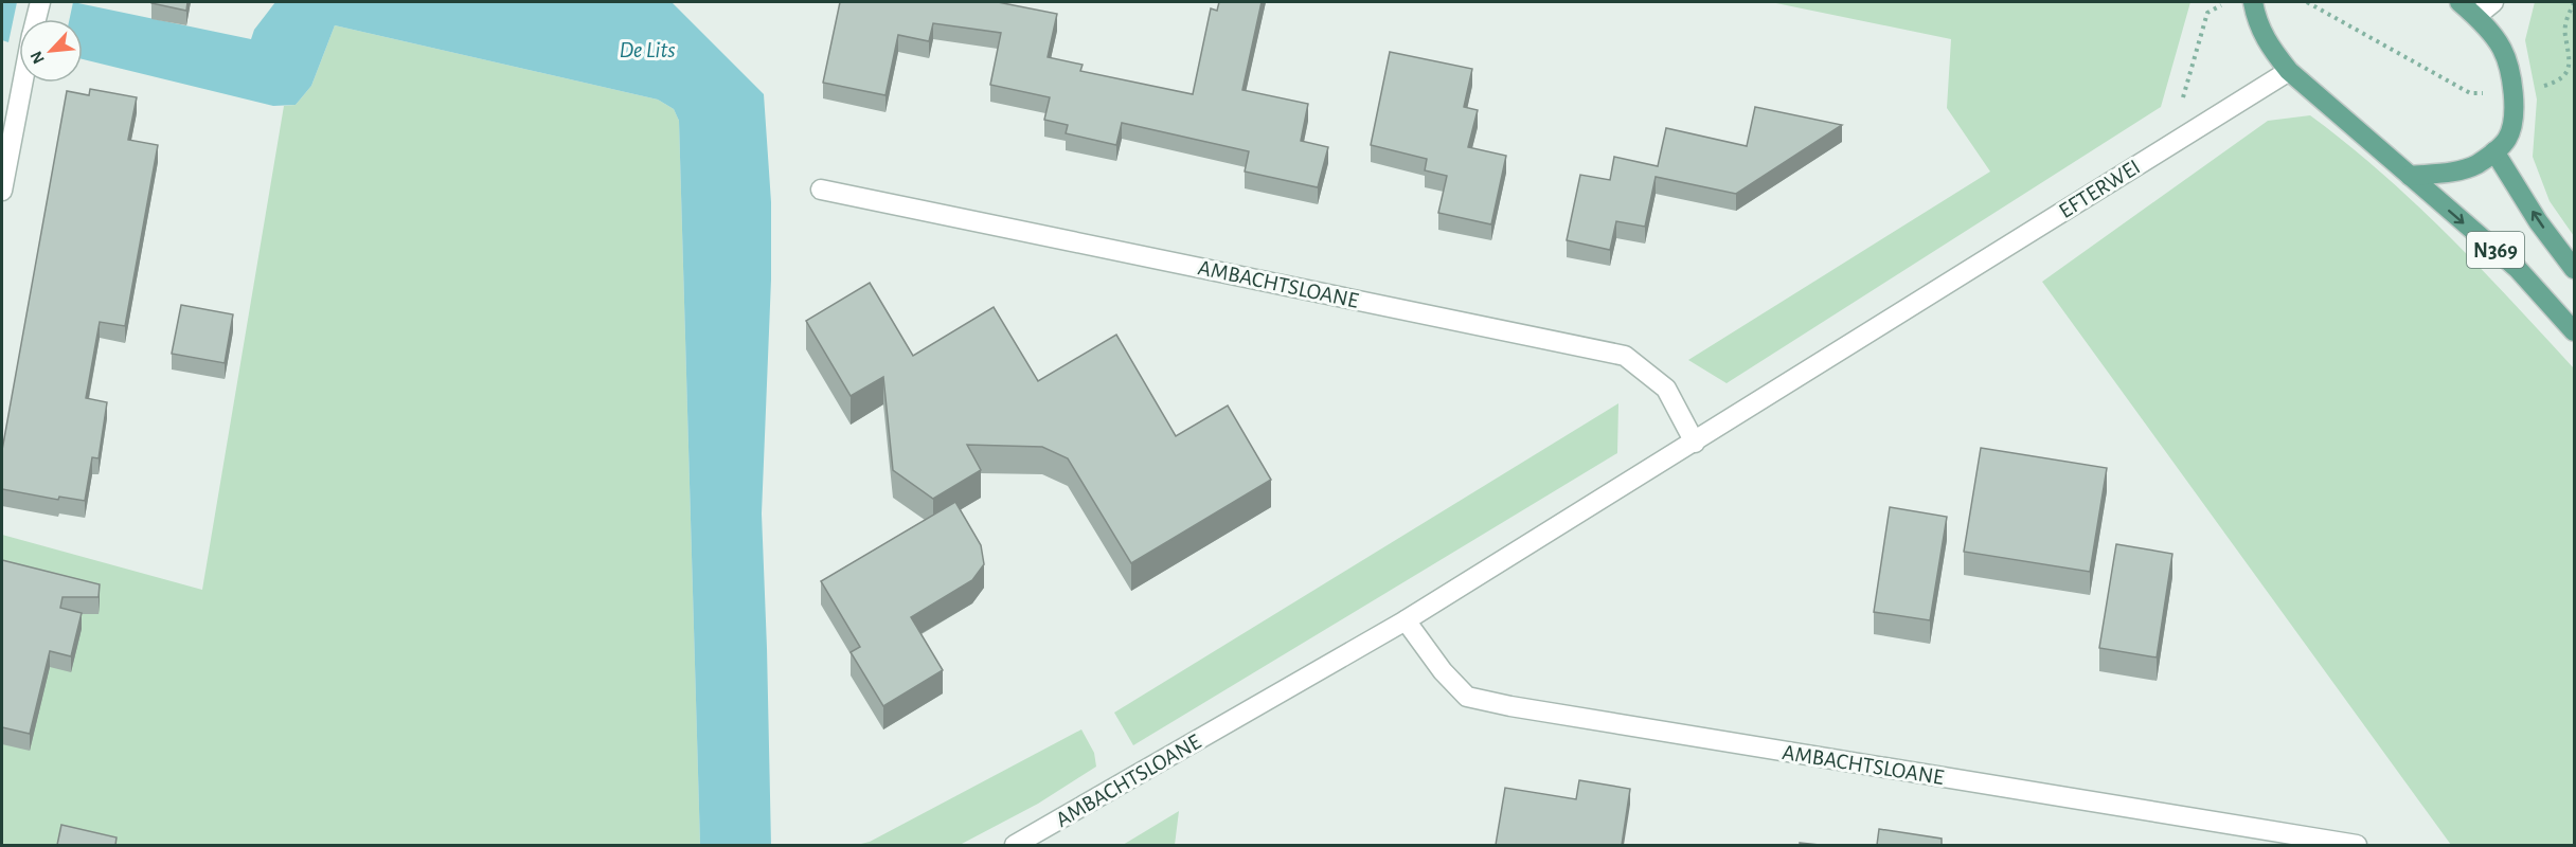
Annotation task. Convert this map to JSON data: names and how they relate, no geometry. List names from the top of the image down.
{
  "streets": {
    "main road": ["N369"],
    "street": ["EFTERWEI", "AMBACHTSLOANE"]
  },
  "crossings": [
    ["EFTERWEI", "AMBACHTSLOANE"]
  ],
  "water": ["De Lits"],
  "north": "bottom left"
}
